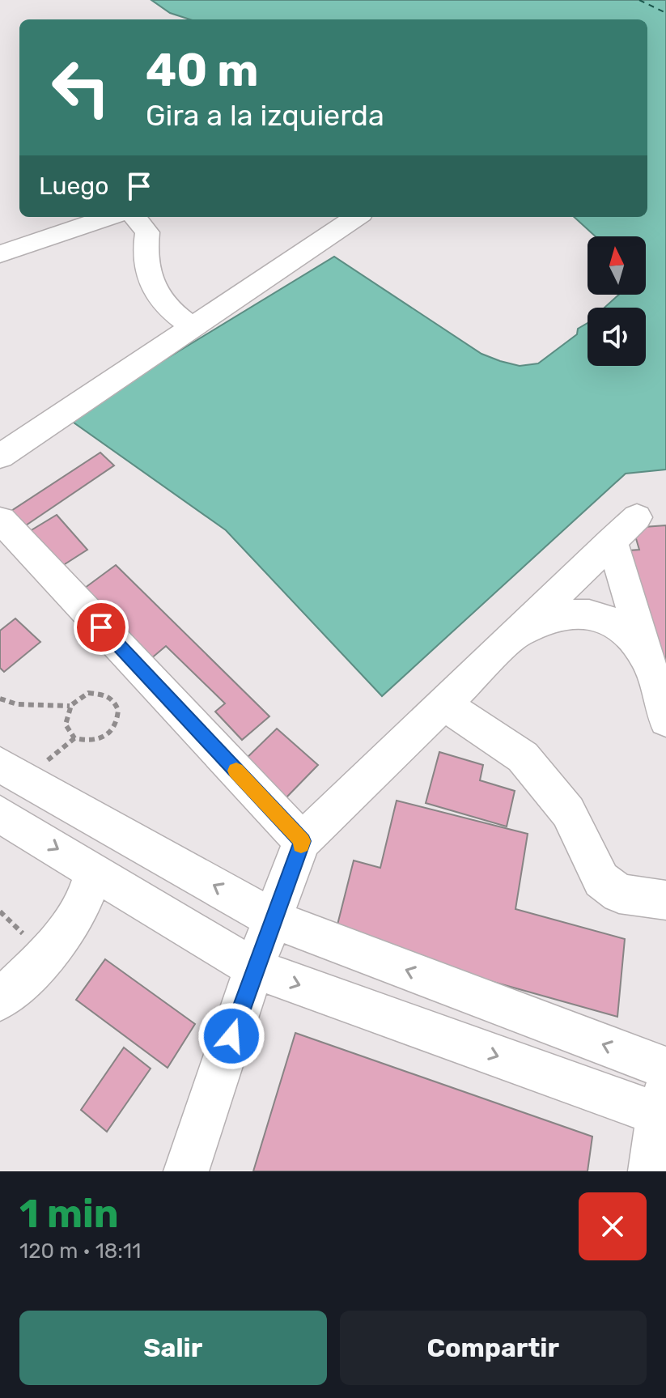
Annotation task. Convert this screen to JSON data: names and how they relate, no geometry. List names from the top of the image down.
{
  "north": "top",
  "page": {
    "turn": ["40 m", "Gira a la izquierda"],
    "then": "Luego",
    "heading": ["1 min", "120 m · 18:11"],
    "buttons": ["Salir", "Compartir"]
  }
}
